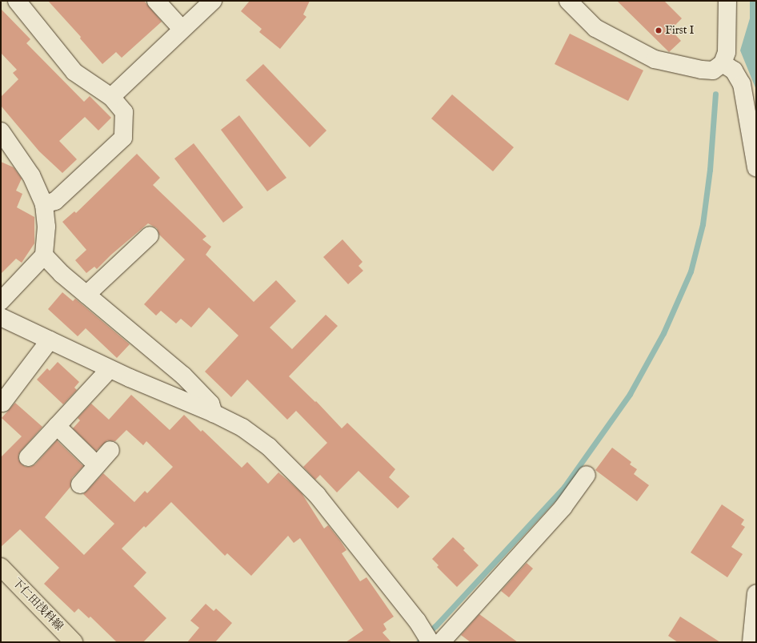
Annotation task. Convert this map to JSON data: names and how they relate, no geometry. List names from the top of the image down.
{
  "streets": {
    "main road": ["下仁田浅科線"]
  },
  "places": ["First I"]
}
